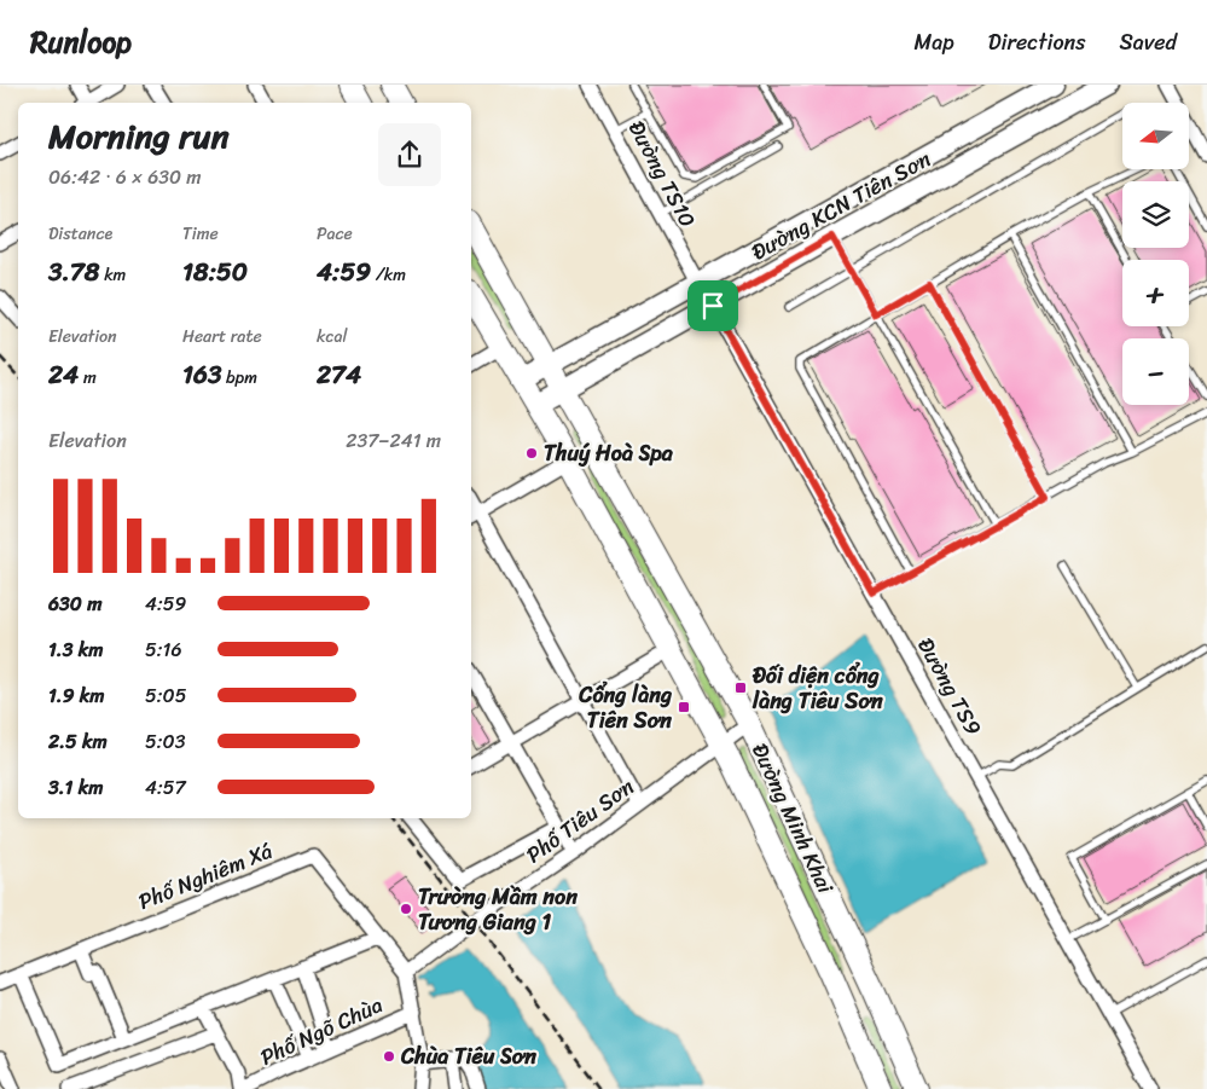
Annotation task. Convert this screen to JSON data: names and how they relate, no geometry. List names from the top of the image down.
{
  "streets": {
    "main road": ["Đường KCN Tiên Sơn", "Đường Minh Khai"],
    "street": [
      "Đường TS10",
      "Đường TS9",
      "Phố Tiêu Sơn",
      "Phố Nghiêm Xá",
      "Phố Ngõ Chùa"
    ]
  },
  "crossings": [
    ["Đường TS10", "Đường KCN Tiên Sơn"],
    ["Đường KCN Tiên Sơn", "Đường TS9"],
    ["Đường KCN Tiên Sơn", "Đường Minh Khai"],
    ["Đường Minh Khai", "Phố Tiêu Sơn"],
    ["Phố Tiêu Sơn", "Phố Nghiêm Xá"],
    ["Phố Nghiêm Xá", "Phố Ngõ Chùa"]
  ],
  "places": {
    "other": ["Thuý Hoà Spa", "Trường Mầm non Tương Giang 1", "Chùa Tiêu Sơn"],
    "transit": ["Đối diện cổng làng Tiêu Sơn", "Cổng làng Tiên Sơn"]
  },
  "north": "left",
  "page": {
    "header": "Runloop",
    "nav": ["Map", "Directions", "Saved"],
    "map_buttons": ["+", "−"],
    "heading": ["Morning run", "06:42 · 6 × 630 m"],
    "stats": [
      ["Distance", "3.78 km"],
      ["Time", "18:50"],
      ["Pace", "4:59 /km"],
      ["Elevation", "24 m"],
      ["Heart rate", "163 bpm"],
      ["kcal", "274"]
    ],
    "chart": ["Elevation", "237–241 m"],
    "list": [
      {
        "name": "630 m",
        "note": "4:59"
      },
      {
        "name": "1.3 km",
        "note": "5:16"
      },
      {
        "name": "1.9 km",
        "note": "5:05"
      },
      {
        "name": "2.5 km",
        "note": "5:03"
      },
      {
        "name": "3.1 km",
        "note": "4:57"
      }
    ]
  }
}
